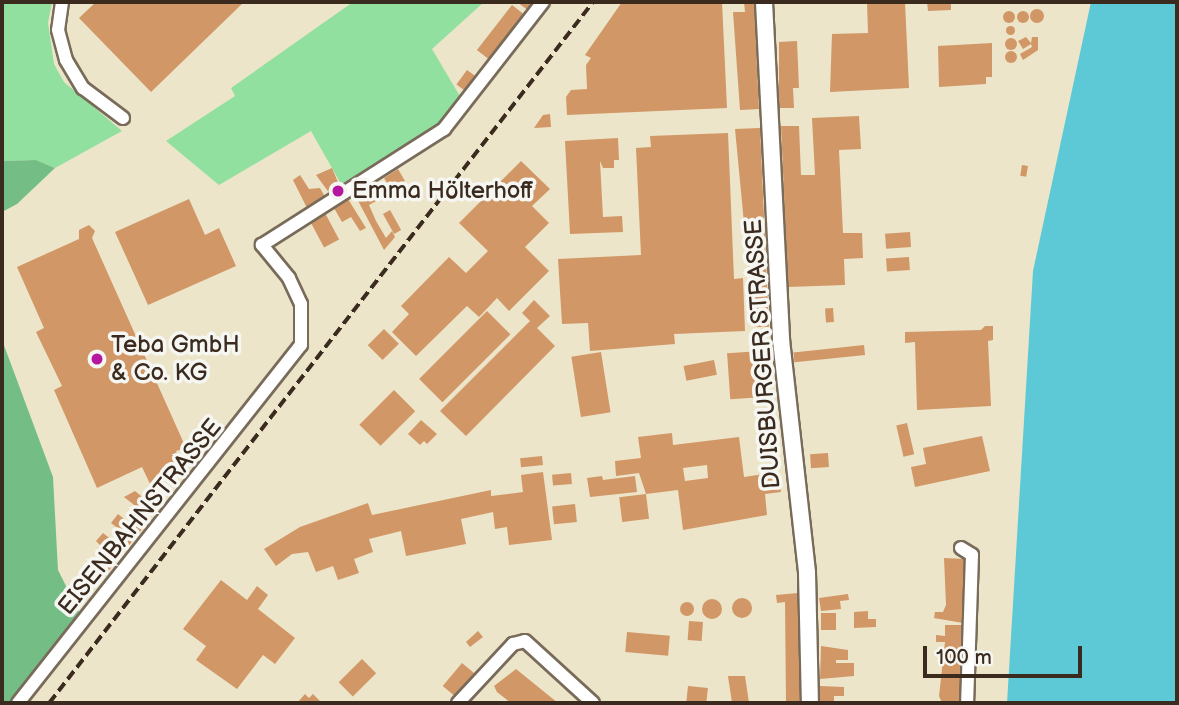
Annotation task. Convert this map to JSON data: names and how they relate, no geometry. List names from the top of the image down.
{
  "streets": {
    "main road": ["DUISBURGER STRASSE"],
    "street": ["EISENBAHNSTRASSE"]
  },
  "places": ["Emma Hölterhoff", "Teba GmbH & Co. KG"],
  "scale_bar": "100 m"
}
